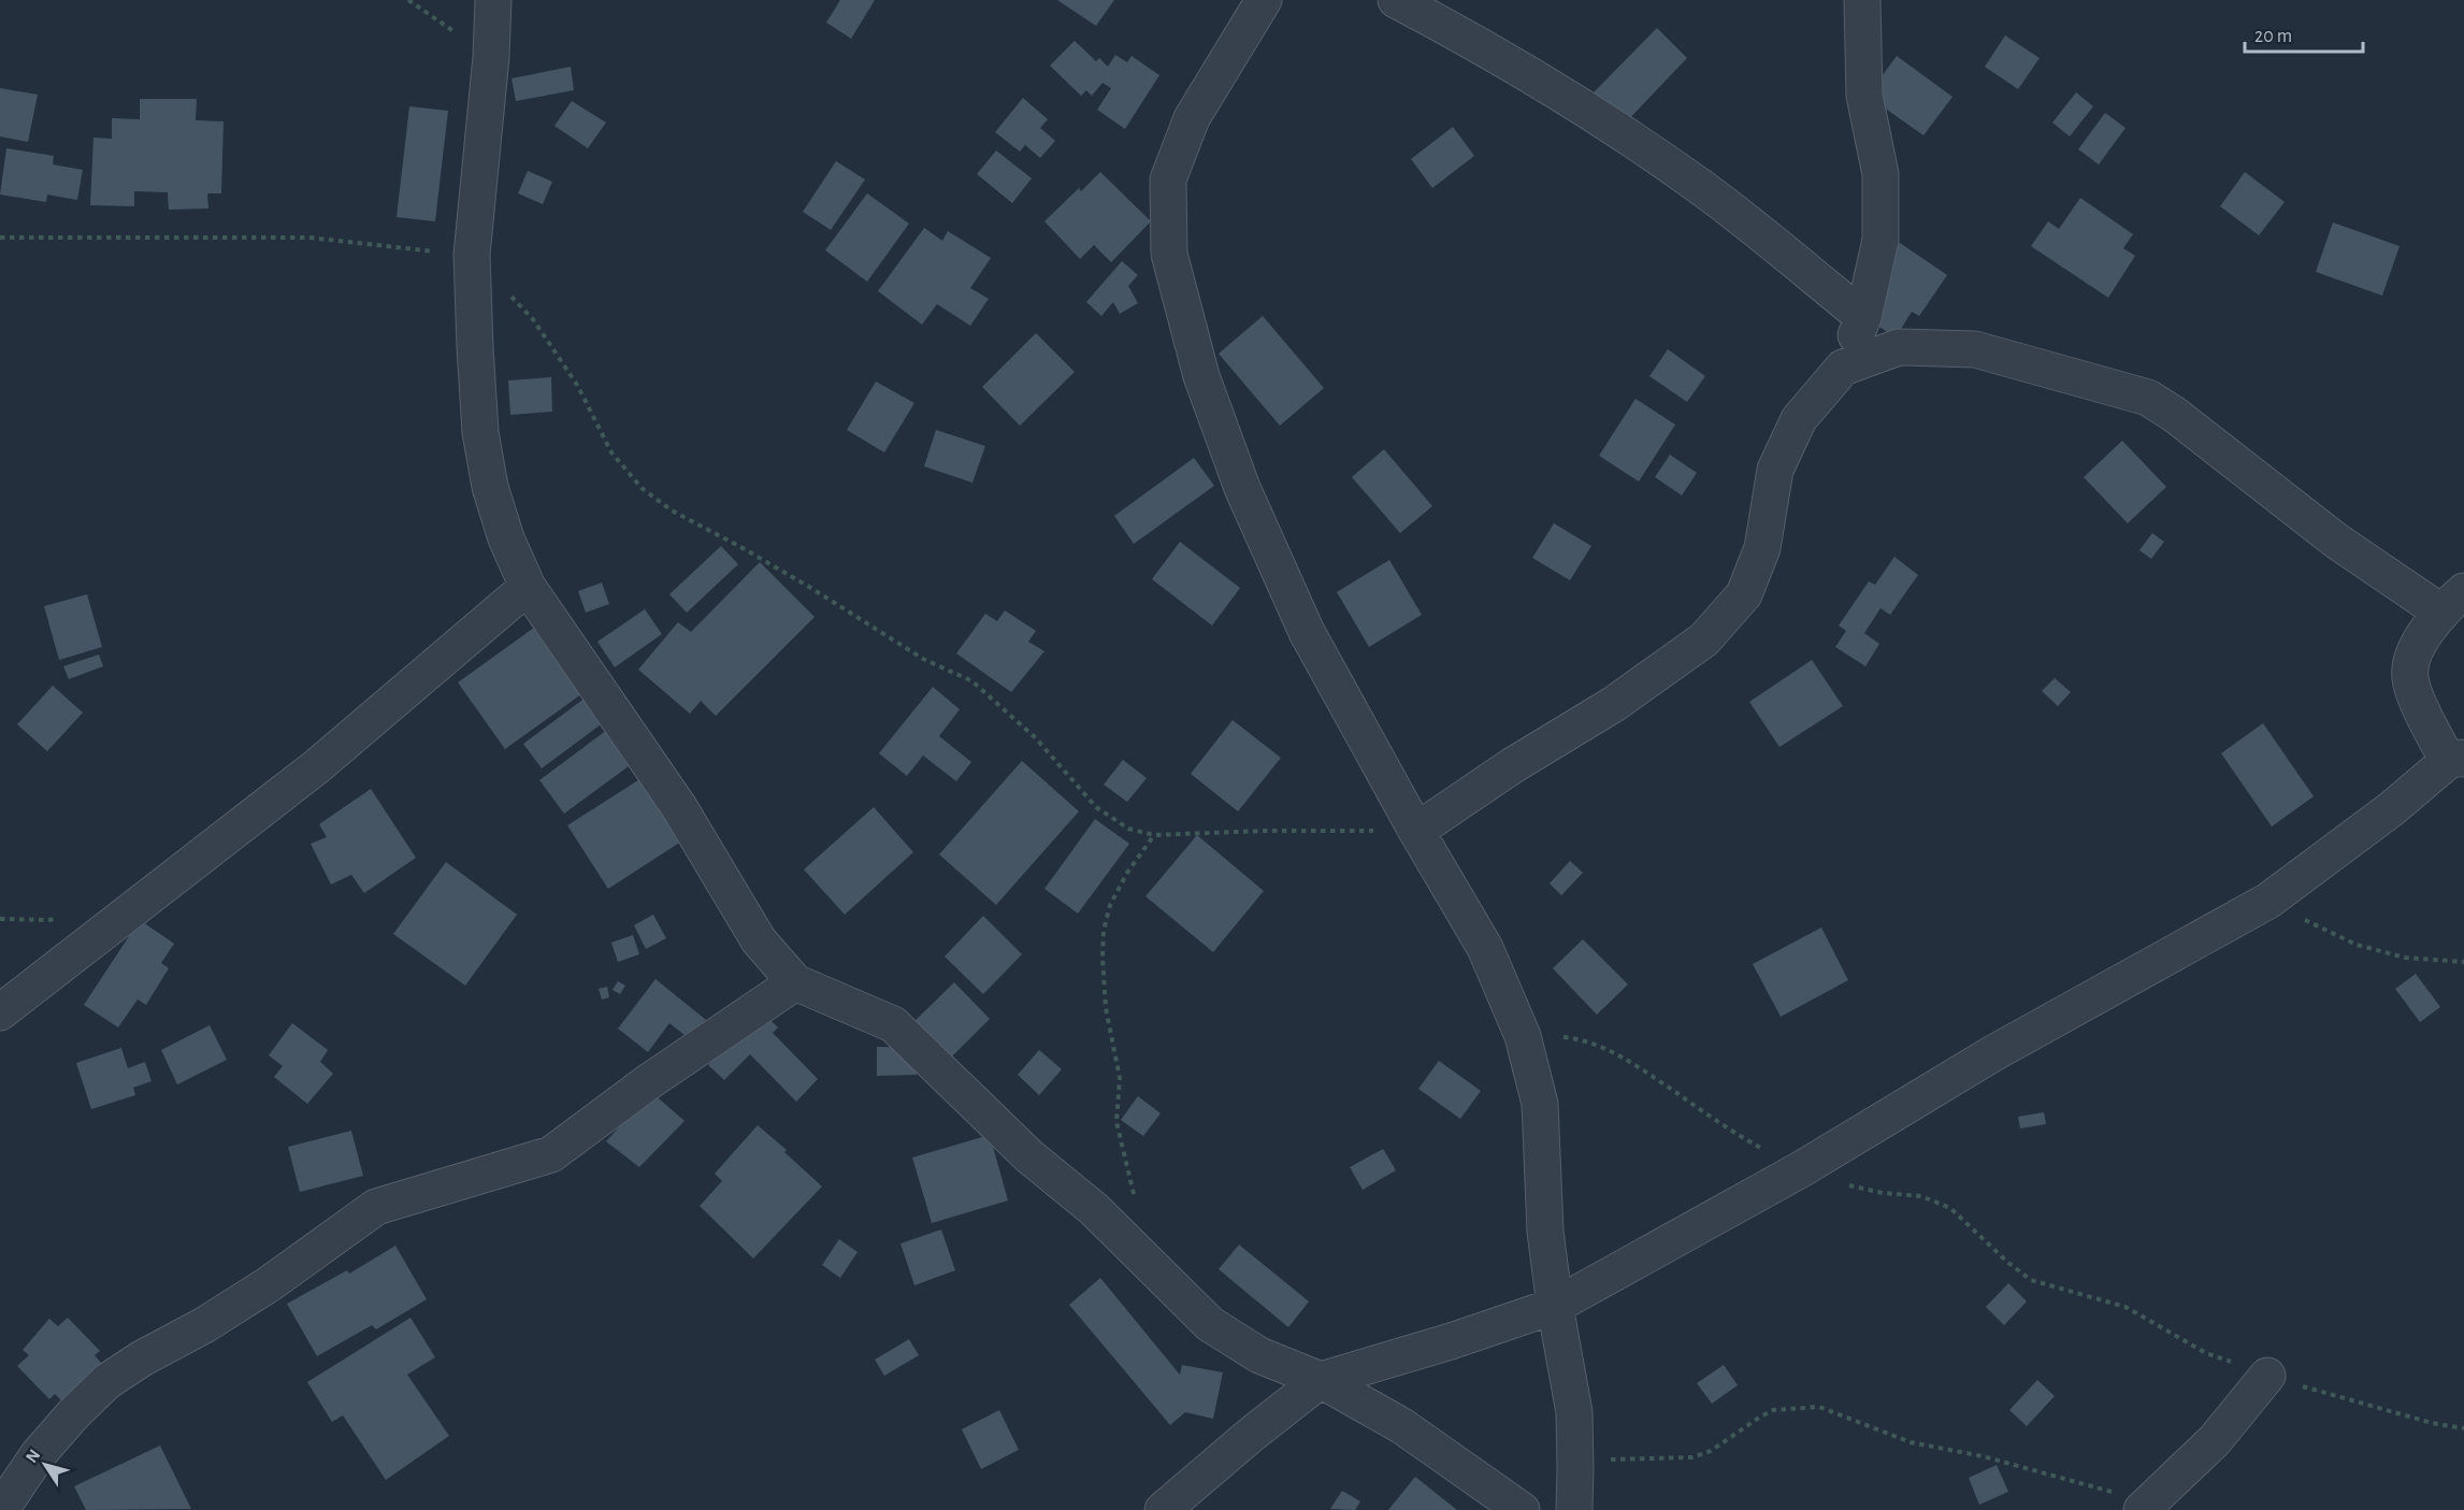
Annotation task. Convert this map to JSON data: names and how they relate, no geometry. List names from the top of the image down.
{
  "scale_bar": "20 m",
  "north": "top left"
}
